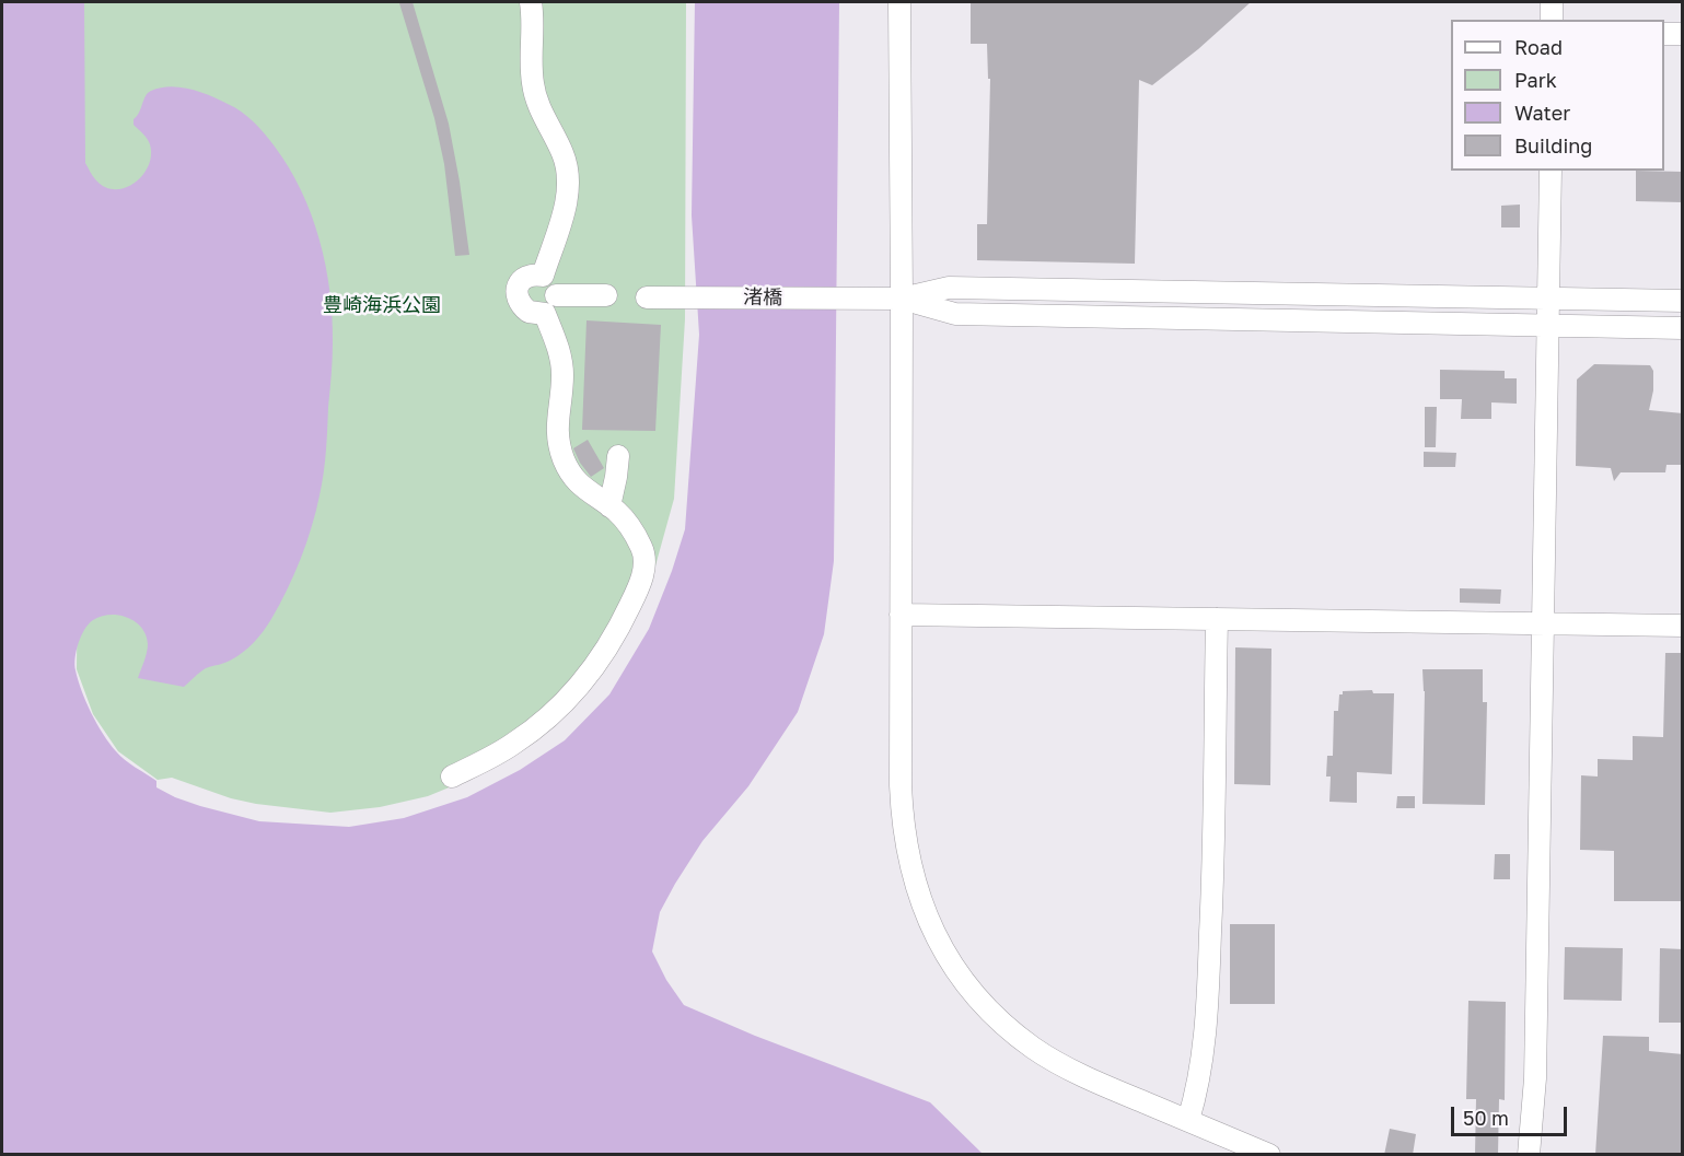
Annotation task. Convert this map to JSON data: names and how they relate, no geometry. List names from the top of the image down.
{
  "streets": {
    "street": ["渚橋"]
  },
  "parks": ["豊崎海浜公園"],
  "legend": [
    "Road",
    "Park",
    "Water",
    "Building"
  ],
  "scale_bar": "50 m"
}
